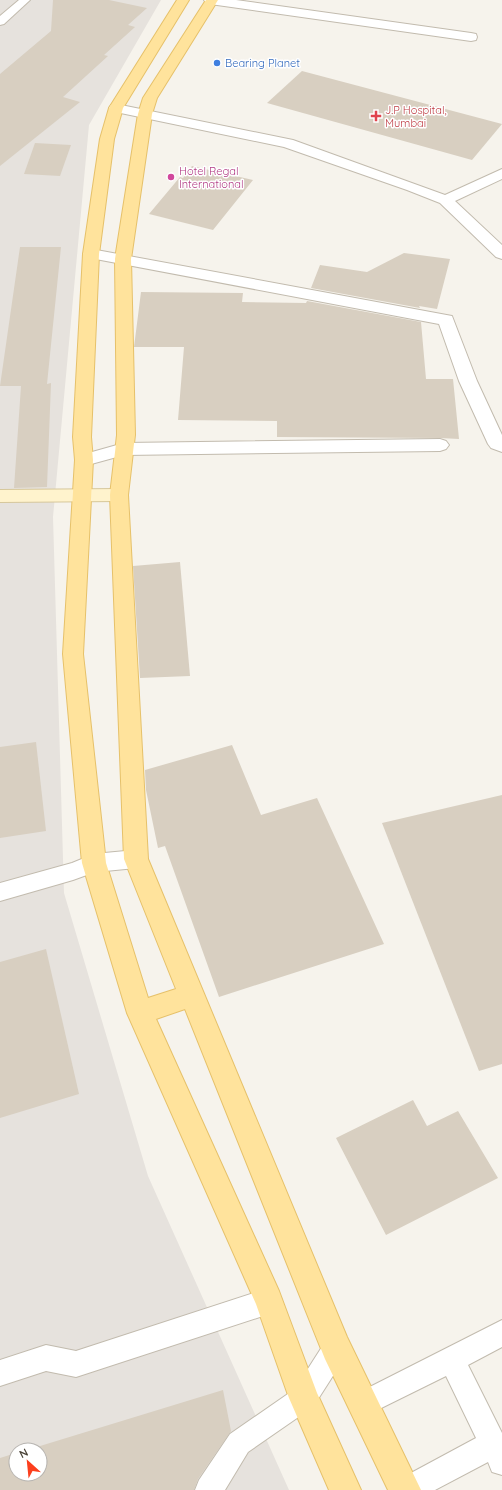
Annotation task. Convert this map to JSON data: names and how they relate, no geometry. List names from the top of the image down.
{
  "places": {
    "other": ["Bearing Planet", "Hotel Regal International"],
    "health": ["J.P Hospital, Mumbai"]
  },
  "north": "top left"
}
